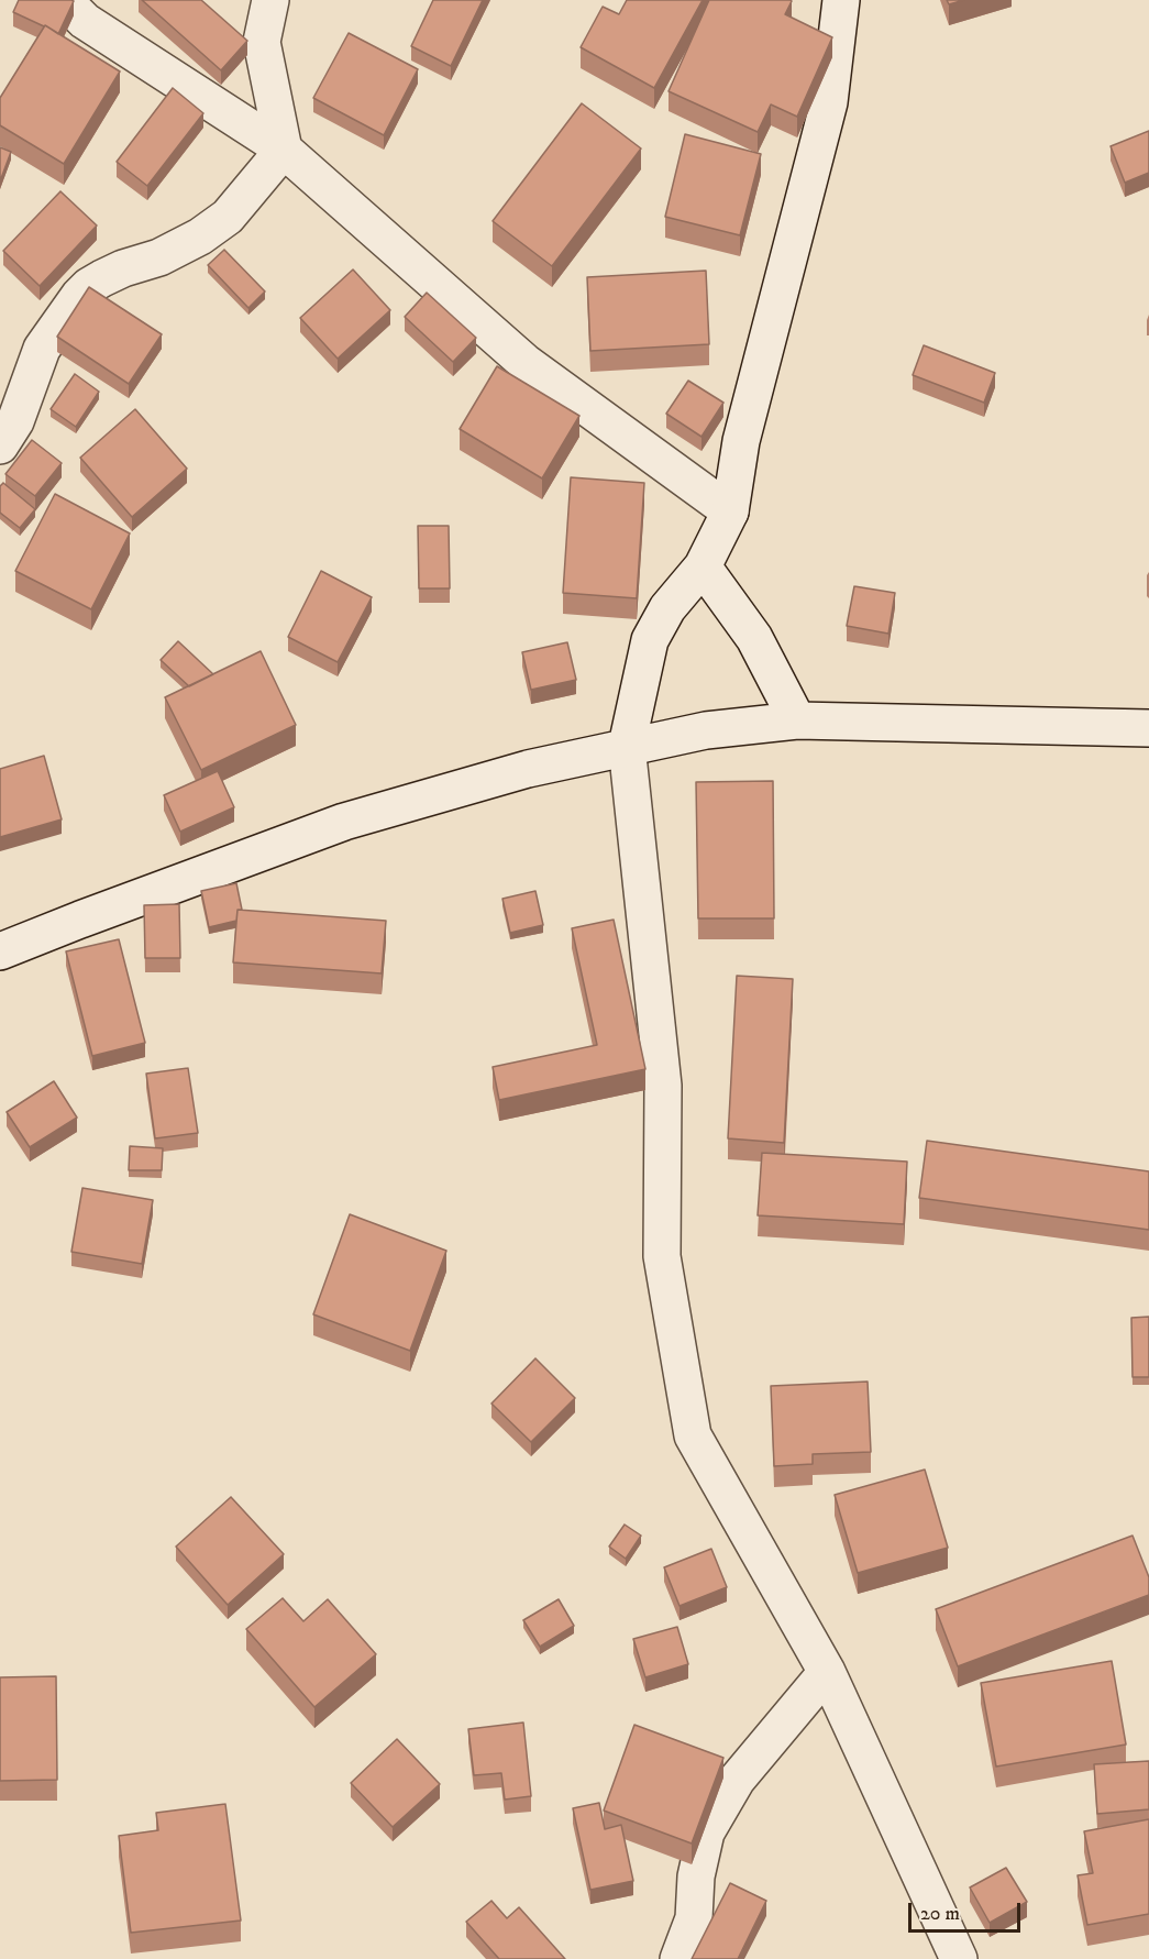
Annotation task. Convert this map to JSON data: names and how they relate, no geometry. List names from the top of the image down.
{
  "scale_bar": "20 m"
}
